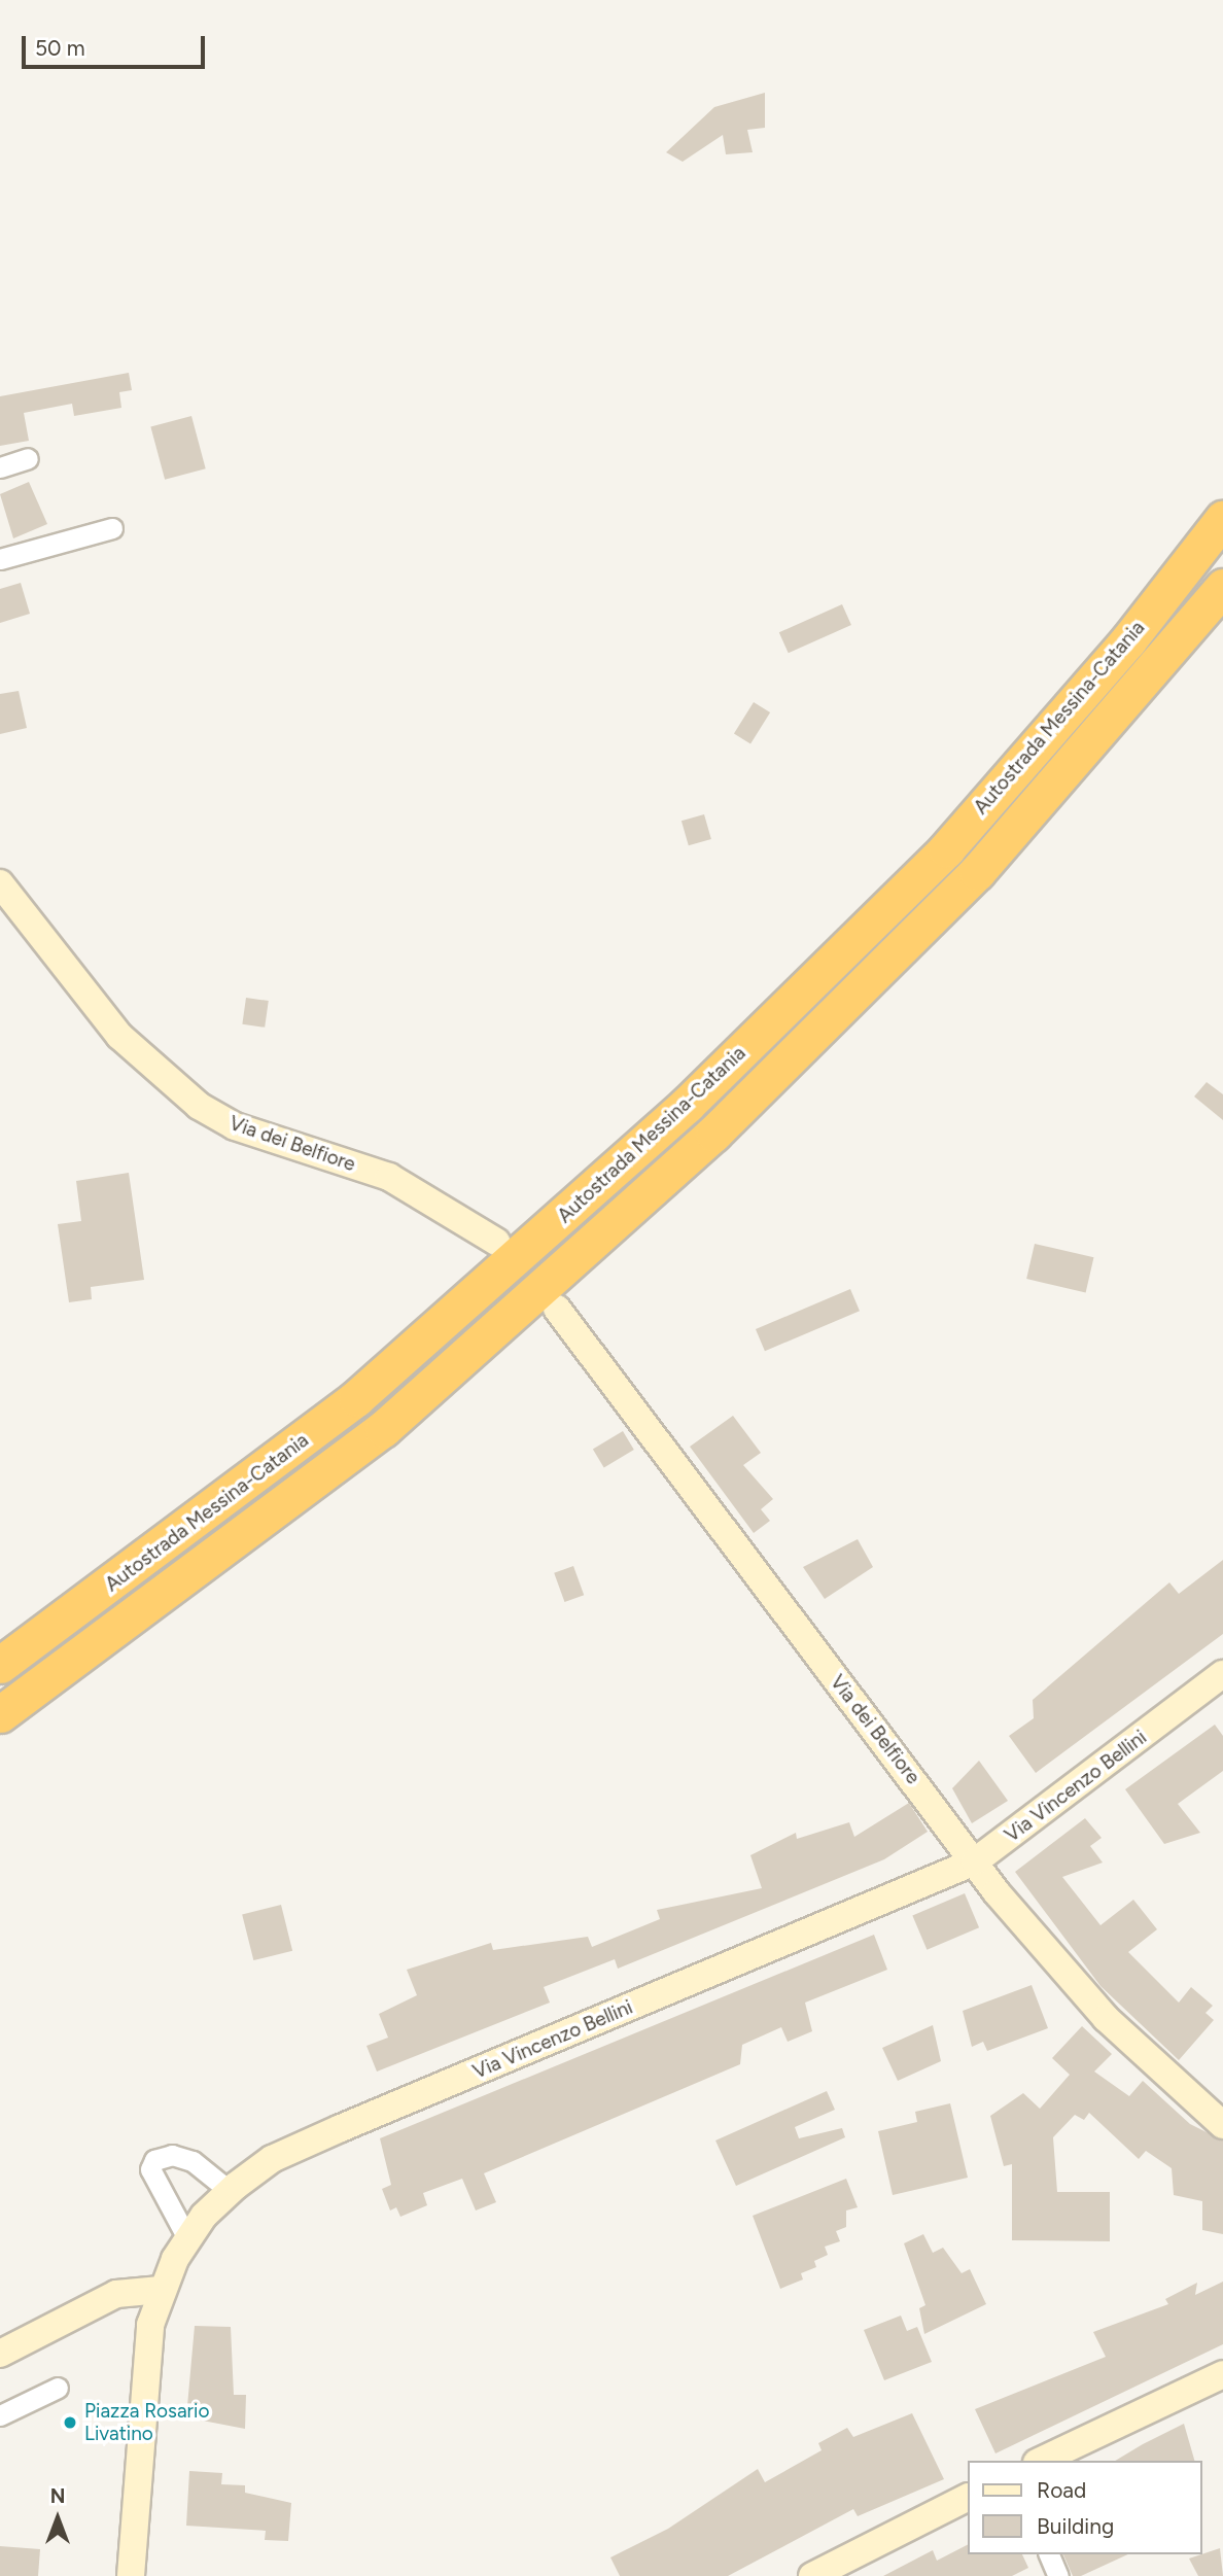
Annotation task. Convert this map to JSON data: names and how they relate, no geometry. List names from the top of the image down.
{
  "streets": {
    "highway": ["Autostrada Messina-Catania"],
    "street": ["Via dei Belfiore", "Via Vincenzo Bellini"]
  },
  "crossings": [
    ["Via dei Belfiore", "Via Vincenzo Bellini"]
  ],
  "places": ["Piazza Rosario Livatino"],
  "legend": ["Road", "Building"],
  "scale_bar": "50 m",
  "north": "top"
}
